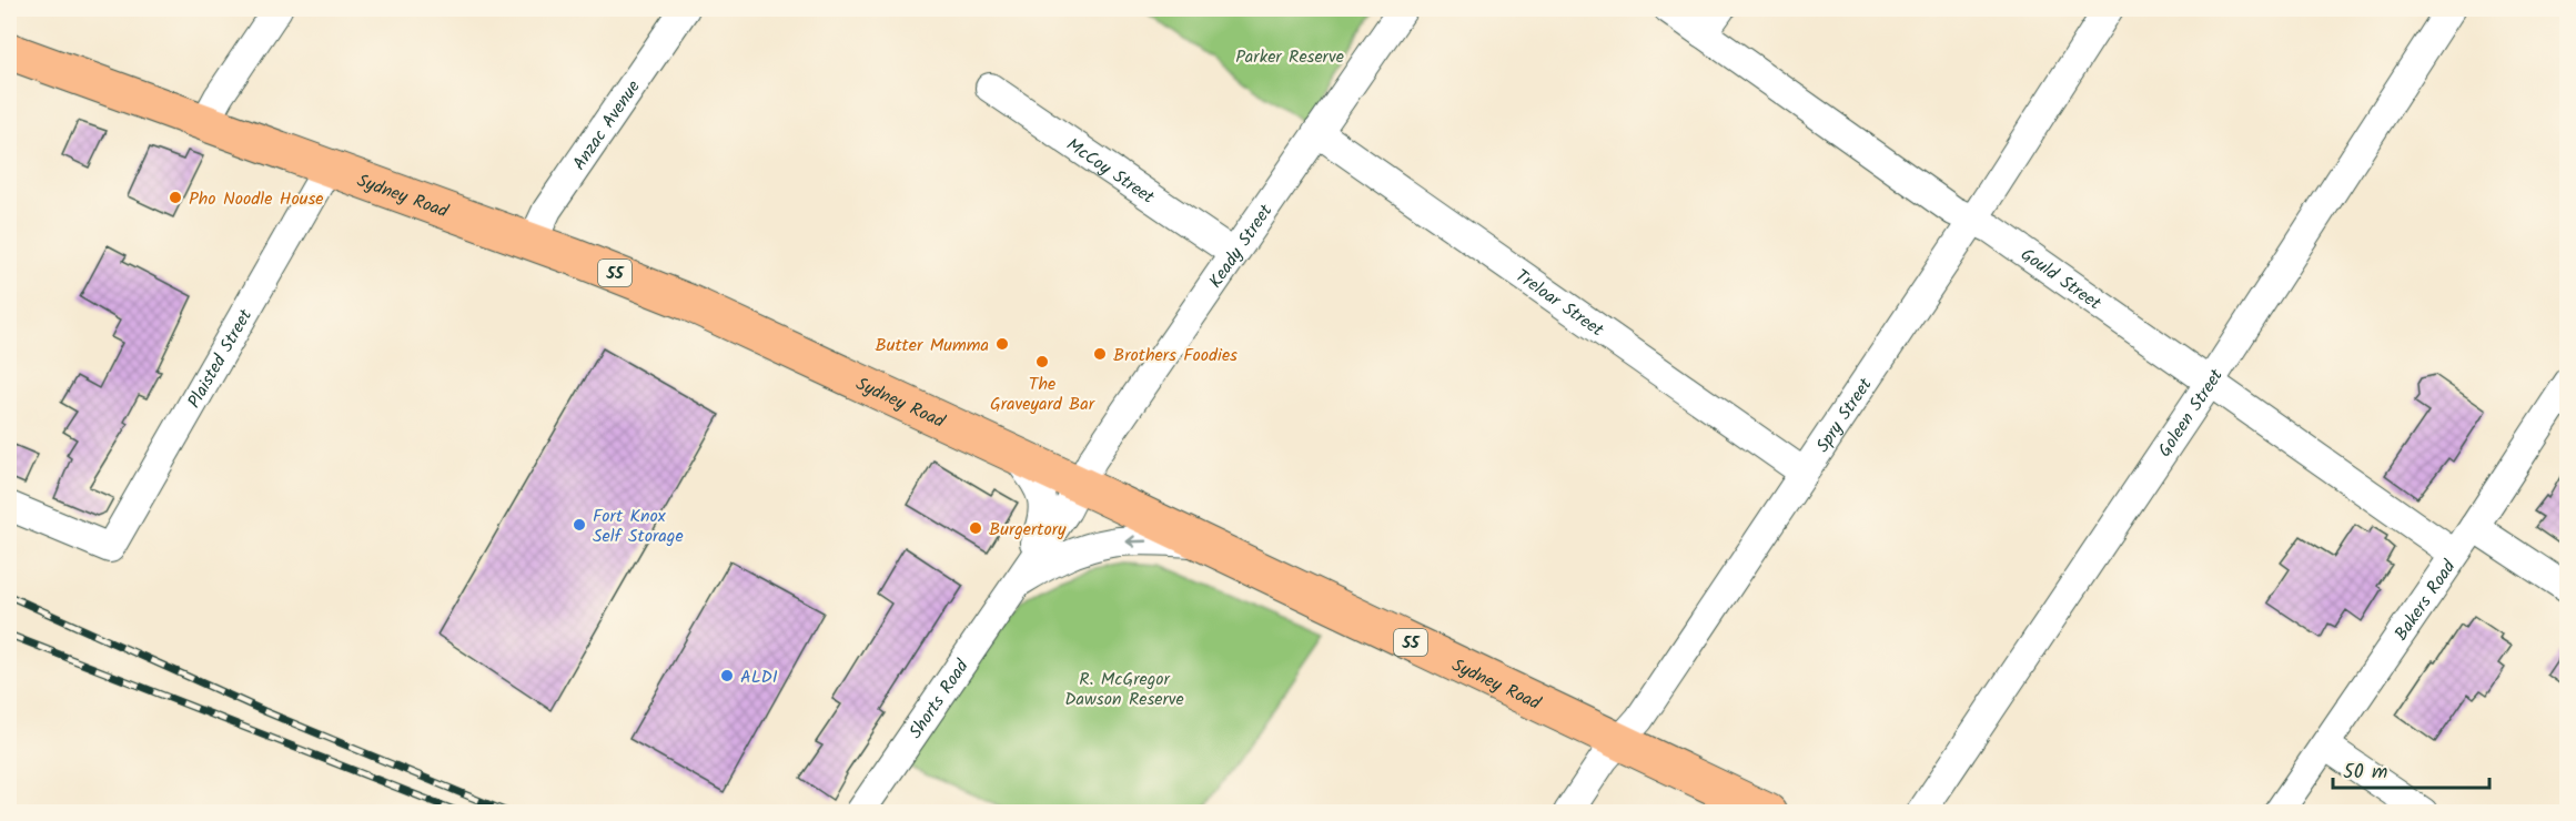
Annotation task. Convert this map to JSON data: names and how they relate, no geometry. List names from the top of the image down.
{
  "streets": {
    "highway": ["Sydney Road", "55"],
    "street": [
      "Anzac Avenue",
      "McCoy Street",
      "Keady Street",
      "Gould Street",
      "Treloar Street",
      "Plaisted Street",
      "Spry Street",
      "Goleen Street",
      "Bakers Road",
      "Shorts Road"
    ]
  },
  "crossings": [
    ["Anzac Avenue", "Sydney Road"],
    ["McCoy Street", "Keady Street"],
    ["Sydney Road", "Keady Street"],
    ["Sydney Road", "Plaisted Street"],
    ["Sydney Road", "Spry Street"],
    ["Sydney Road", "Shorts Road"],
    ["Keady Street", "Treloar Street"],
    ["Keady Street", "Shorts Road"],
    ["Gould Street", "Spry Street"],
    ["Gould Street", "Goleen Street"],
    ["Gould Street", "Bakers Road"],
    ["Treloar Street", "Spry Street"]
  ],
  "parks": ["Parker Reserve", "R. McGregor Dawson Reserve"],
  "places": [
    "Pho Noodle House",
    "Butter Mumma",
    "Brothers Foodies",
    "The Graveyard Bar",
    "Fort Knox Self Storage",
    "Burgertory",
    "ALDI"
  ],
  "scale_bar": "50 m"
}
